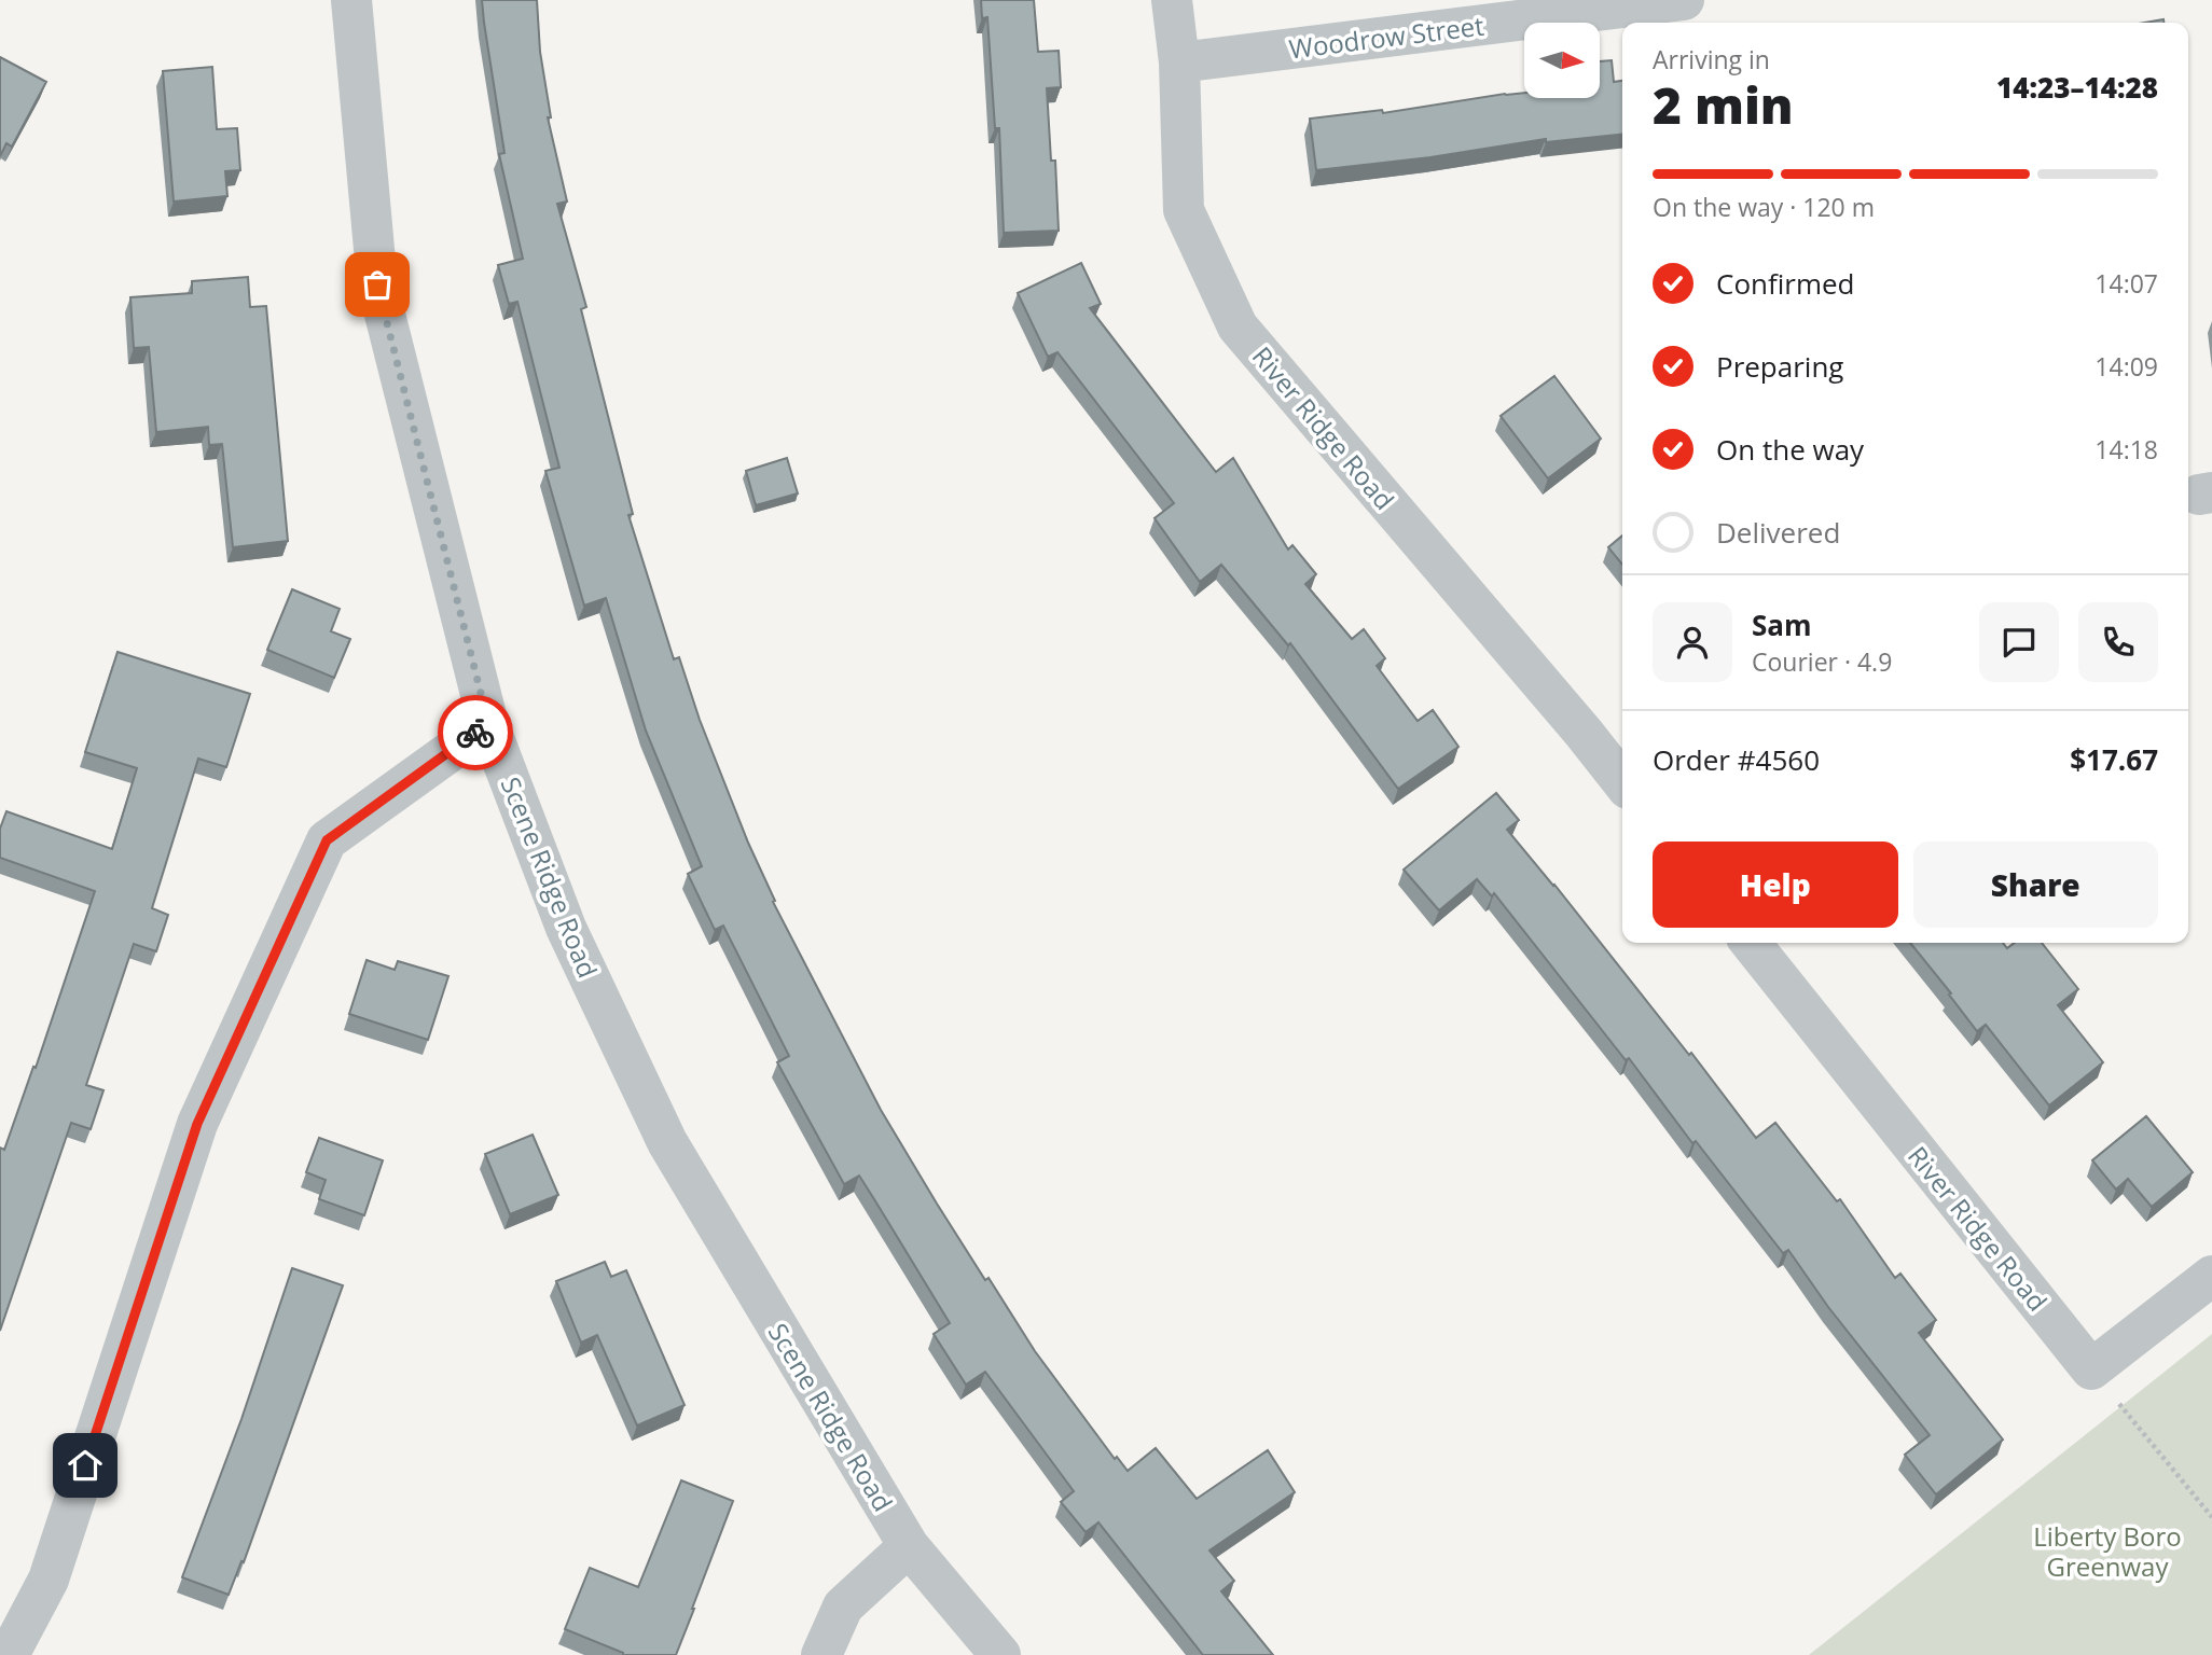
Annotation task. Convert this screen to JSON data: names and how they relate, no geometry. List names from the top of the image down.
{
  "streets": {
    "street": ["Woodrow Street", "River Ridge Road", "Scene Ridge Road"]
  },
  "crossings": [
    ["Woodrow Street", "River Ridge Road"]
  ],
  "parks": ["Liberty Boro Greenway"],
  "north": "right",
  "page": {
    "heading": ["2 min", "Arriving in", "14:23–14:28"],
    "panel": [
      "Sam",
      "Courier · 4.9",
      "Order #4560",
      "$17.67"
    ],
    "bar": "On the way · 120 m",
    "list": [
      ["Confirmed", "14:07"],
      ["Preparing", "14:09"],
      ["On the way", "14:18"],
      "Delivered"
    ],
    "buttons": ["Help", "Share"]
  }
}
